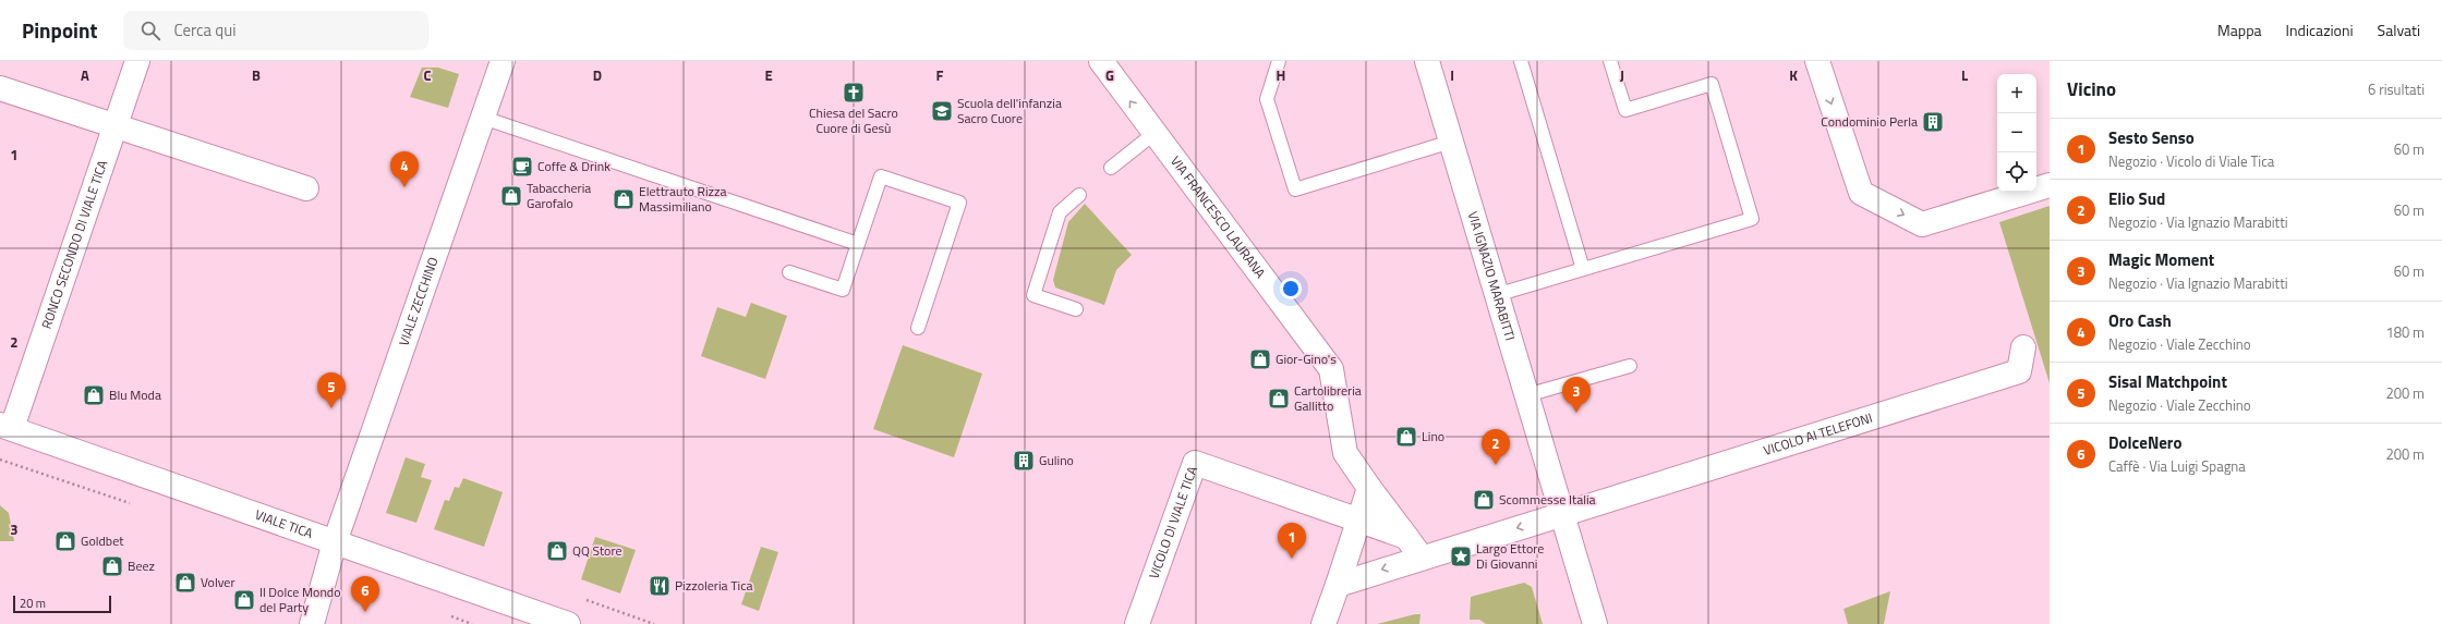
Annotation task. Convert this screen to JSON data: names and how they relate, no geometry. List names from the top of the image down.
{
  "streets": {
    "street": [
      "VIA FRANCESCO LAURANA",
      "RONCO SECONDO DI VIALE TICA",
      "VIA IGNAZIO MARABITTI",
      "VIALE ZECCHINO",
      "VICOLO AI TELEFONI",
      "VIALE TICA",
      "VICOLO DI VIALE TICA"
    ]
  },
  "crossings": [
    ["RONCO SECONDO DI VIALE TICA", "VIALE TICA"],
    ["VIA IGNAZIO MARABITTI", "VICOLO AI TELEFONI"],
    ["VIALE ZECCHINO", "VIALE TICA"]
  ],
  "places": {
    "church": ["Chiesa del Sacro Cuore di Gesù"],
    "school or university": ["Scuola dell'infanzia Sacro Cuore"],
    "building": ["Condominio Perla", "Gulino"],
    "cafe": ["Coffe & Drink"],
    "shop": [
      "Tabaccheria Garofalo",
      "Elettrauto Rizza Massimiliano",
      "Gior-Gino's",
      "Blu Moda",
      "Cartolibreria Gallitto",
      "Lino",
      "Scommesse Italia",
      "Goldbet",
      "QQ Store",
      "Beez",
      "Volver",
      "Il Dolce Mondo del Party"
    ],
    "place": ["Largo Ettore Di Giovanni"],
    "restaurant": ["Pizzoleria Tica"]
  },
  "scale_bar": "20 m",
  "page": {
    "header": "Pinpoint",
    "search": "Cerca qui",
    "nav": ["Mappa", "Indicazioni", "Salvati"],
    "heading": ["Vicino", "6 risultati"],
    "map_buttons": ["+", "−"],
    "list": [
      {
        "mark": "1",
        "name": "Sesto Senso",
        "note": "Negozio · Vicolo di Viale Tica",
        "value": "60 m"
      },
      {
        "mark": "2",
        "name": "Elio Sud",
        "note": "Negozio · Via Ignazio Marabitti",
        "value": "60 m"
      },
      {
        "mark": "3",
        "name": "Magic Moment",
        "note": "Negozio · Via Ignazio Marabitti",
        "value": "60 m"
      },
      {
        "mark": "4",
        "name": "Oro Cash",
        "note": "Negozio · Viale Zecchino",
        "value": "180 m"
      },
      {
        "mark": "5",
        "name": "Sisal Matchpoint",
        "note": "Negozio · Viale Zecchino",
        "value": "200 m"
      },
      {
        "mark": "6",
        "name": "DolceNero",
        "note": "Caffè · Via Luigi Spagna",
        "value": "200 m"
      }
    ],
    "pins": [
      "4",
      "5",
      "3",
      "2",
      "1",
      "6"
    ],
    "scale": "20 m"
  },
  "grid": {
    "columns": [
      "A",
      "B",
      "C",
      "D",
      "E",
      "F",
      "G",
      "H",
      "I",
      "J",
      "K",
      "L"
    ],
    "rows": ["1", "2", "3"]
  }
}
